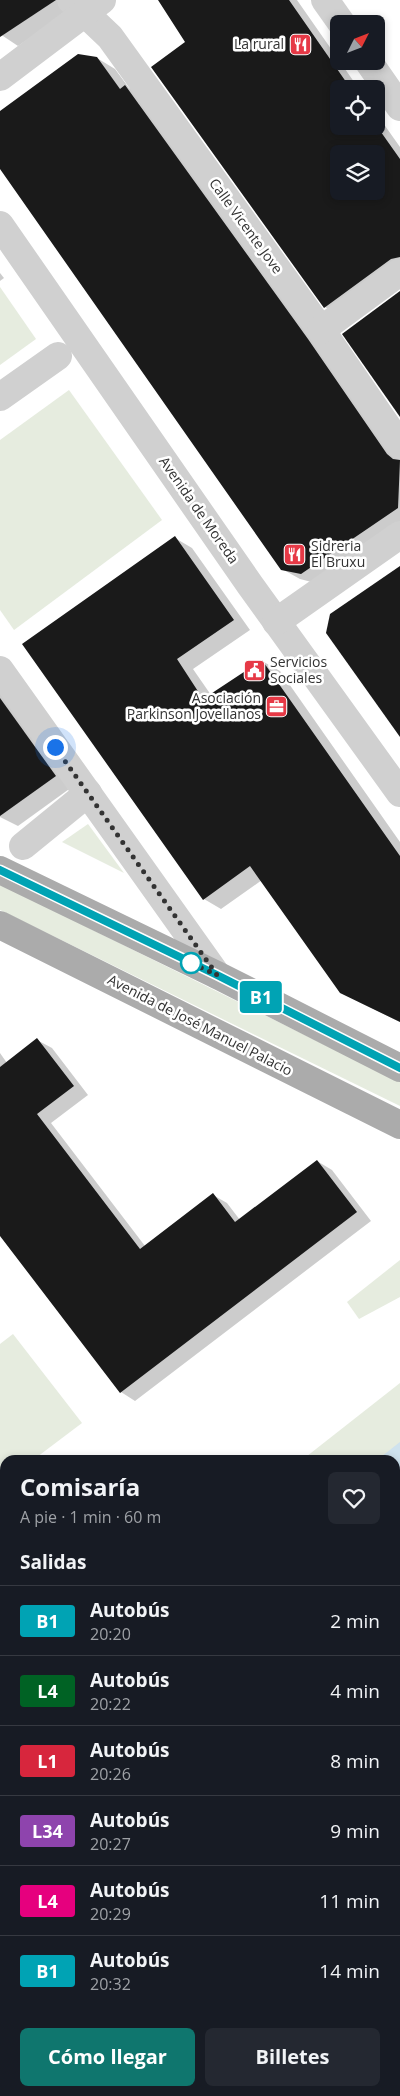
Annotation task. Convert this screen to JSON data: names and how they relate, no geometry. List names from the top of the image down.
{
  "streets": {
    "main road": ["Avenida de José Manuel Palacio"],
    "street": ["Calle Vicente Jove", "Avenida de Moreda"]
  },
  "places": {
    "restaurant": ["La rural", "Sidreria El Bruxu"],
    "public building": ["Servicios Sociales"],
    "office": ["Asociación Parkinson Jovellanos"]
  },
  "lines": ["bus line B1"],
  "north": "top right",
  "page": {
    "on_map": "B1",
    "heading": [
      ["Comisaría", "A pie · 1 min · 60 m"],
      "Salidas"
    ],
    "list": [
      {
        "mark": "B1",
        "name": "Autobús",
        "note": "20:20",
        "value": "2 min"
      },
      {
        "mark": "L4",
        "name": "Autobús",
        "note": "20:22",
        "value": "4 min"
      },
      {
        "mark": "L1",
        "name": "Autobús",
        "note": "20:26",
        "value": "8 min"
      },
      {
        "mark": "L34",
        "name": "Autobús",
        "note": "20:27",
        "value": "9 min"
      },
      {
        "mark": "L4",
        "name": "Autobús",
        "note": "20:29",
        "value": "11 min"
      },
      {
        "mark": "B1",
        "name": "Autobús",
        "note": "20:32",
        "value": "14 min"
      }
    ],
    "buttons": ["Cómo llegar", "Billetes"]
  }
}
